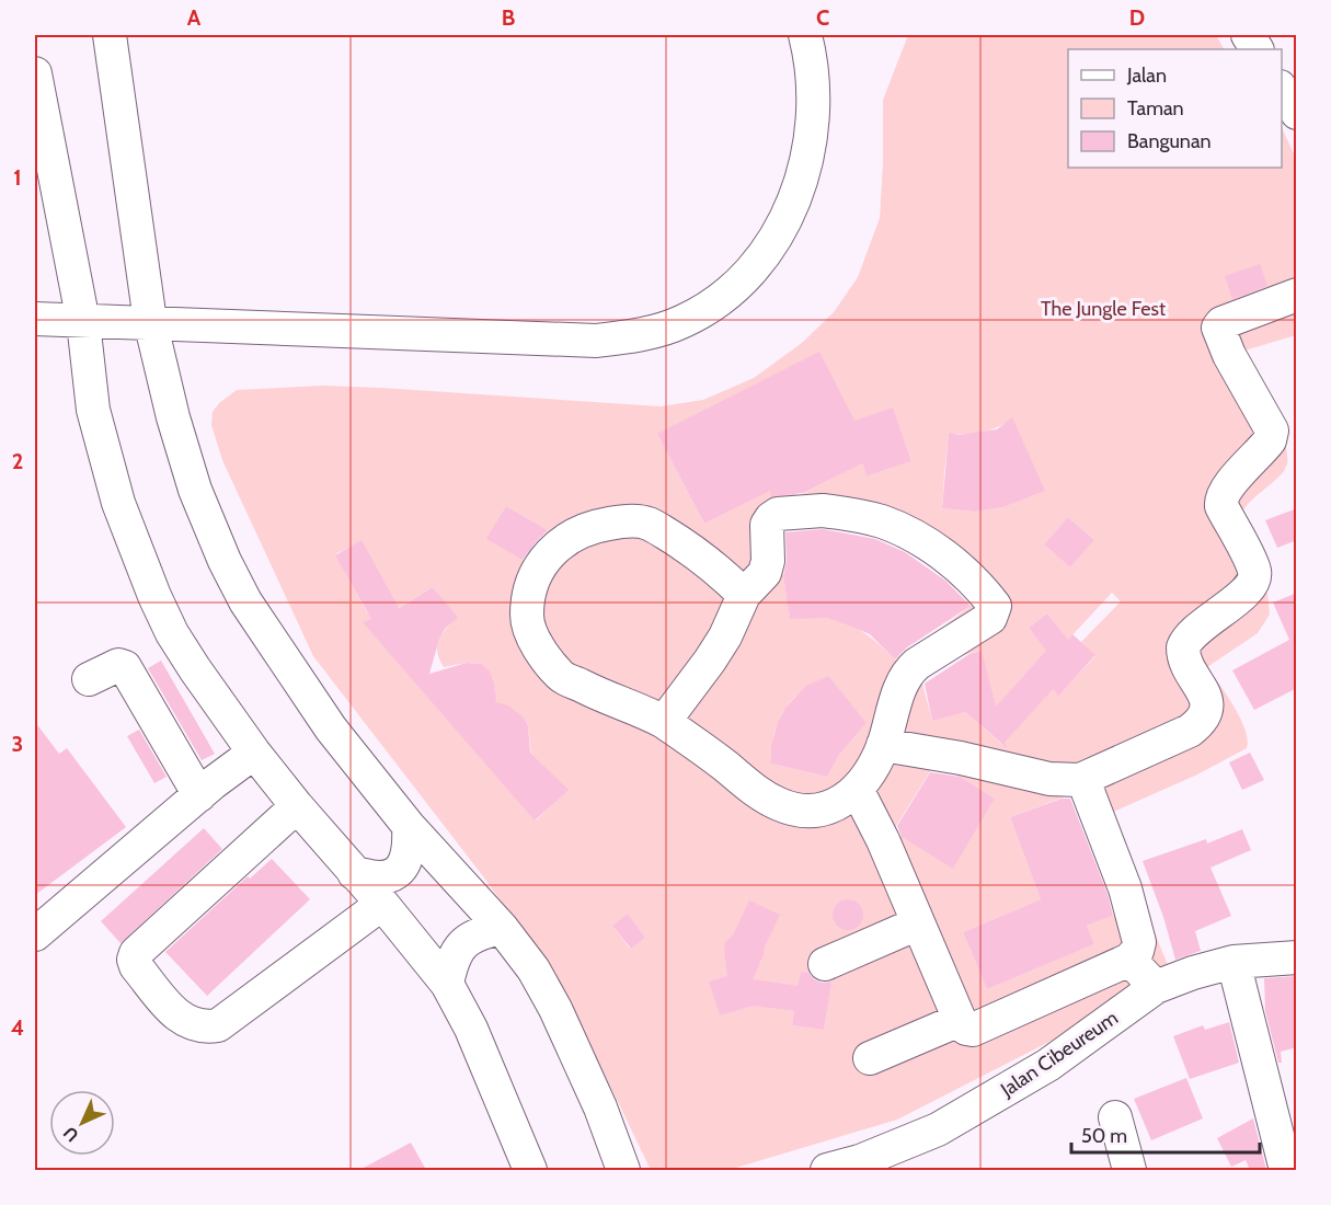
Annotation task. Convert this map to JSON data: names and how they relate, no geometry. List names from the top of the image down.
{
  "streets": {
    "street": ["Jalan Cibeureum"]
  },
  "parks": ["The Jungle Fest"],
  "legend": ["Jalan", "Taman", "Bangunan"],
  "scale_bar": "50 m",
  "north": "bottom left",
  "grid": {
    "columns": [
      "A",
      "B",
      "C",
      "D"
    ],
    "rows": [
      "1",
      "2",
      "3",
      "4"
    ]
  }
}
